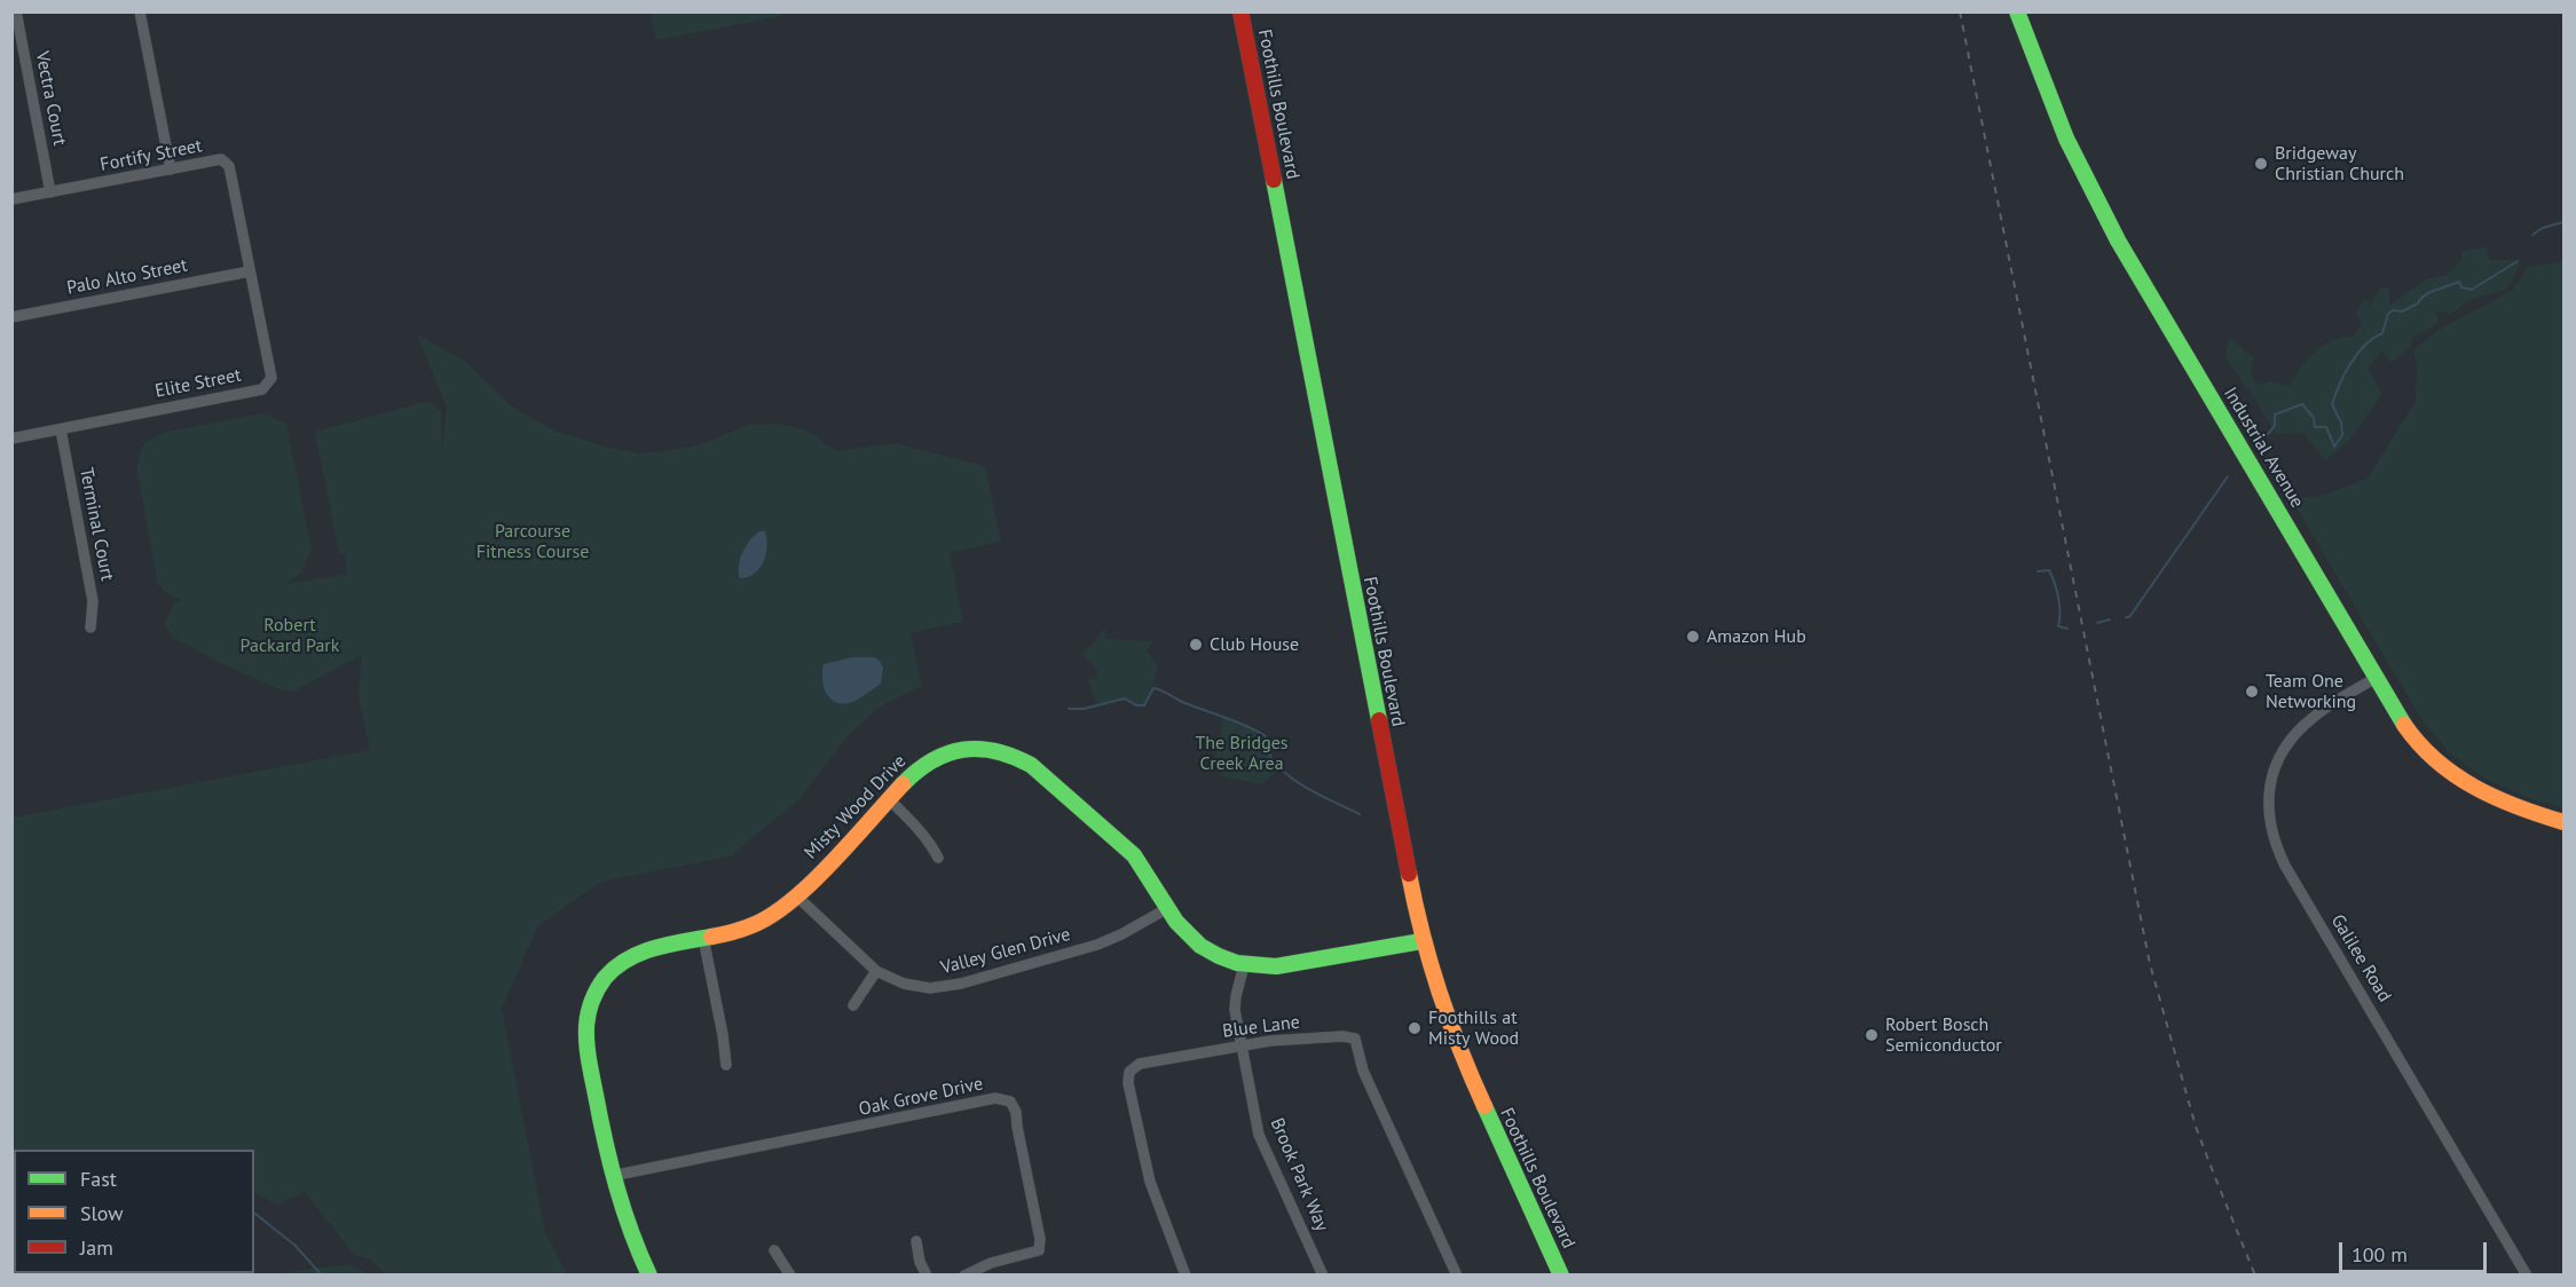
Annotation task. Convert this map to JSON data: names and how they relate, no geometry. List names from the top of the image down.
{
  "streets": {
    "street": [
      "Vectra Court",
      "Foothills Boulevard",
      "Fortify Street",
      "Palo Alto Street",
      "Elite Street",
      "Industrial Avenue",
      "Terminal Court",
      "Misty Wood Drive",
      "Valley Glen Drive",
      "Galilee Road",
      "Blue Lane",
      "Oak Grove Drive",
      "Brook Park Way"
    ]
  },
  "crossings": [
    ["Vectra Court", "Fortify Street"],
    ["Foothills Boulevard", "Misty Wood Drive"],
    ["Fortify Street", "Palo Alto Street"],
    ["Fortify Street", "Elite Street"],
    ["Palo Alto Street", "Elite Street"],
    ["Elite Street", "Terminal Court"],
    ["Industrial Avenue", "Galilee Road"],
    ["Misty Wood Drive", "Valley Glen Drive"],
    ["Misty Wood Drive", "Oak Grove Drive"],
    ["Misty Wood Drive", "Brook Park Way"],
    ["Blue Lane", "Brook Park Way"]
  ],
  "parks": ["Parcourse Fitness Course", "Robert Packard Park", "The Bridges Creek Area"],
  "places": [
    "Bridgeway Christian Church",
    "Amazon Hub",
    "Club House",
    "Team One Networking",
    "Foothills at Misty Wood",
    "Robert Bosch Semiconductor"
  ],
  "legend": ["Fast", "Slow", "Jam"],
  "scale_bar": "100 m"
}
